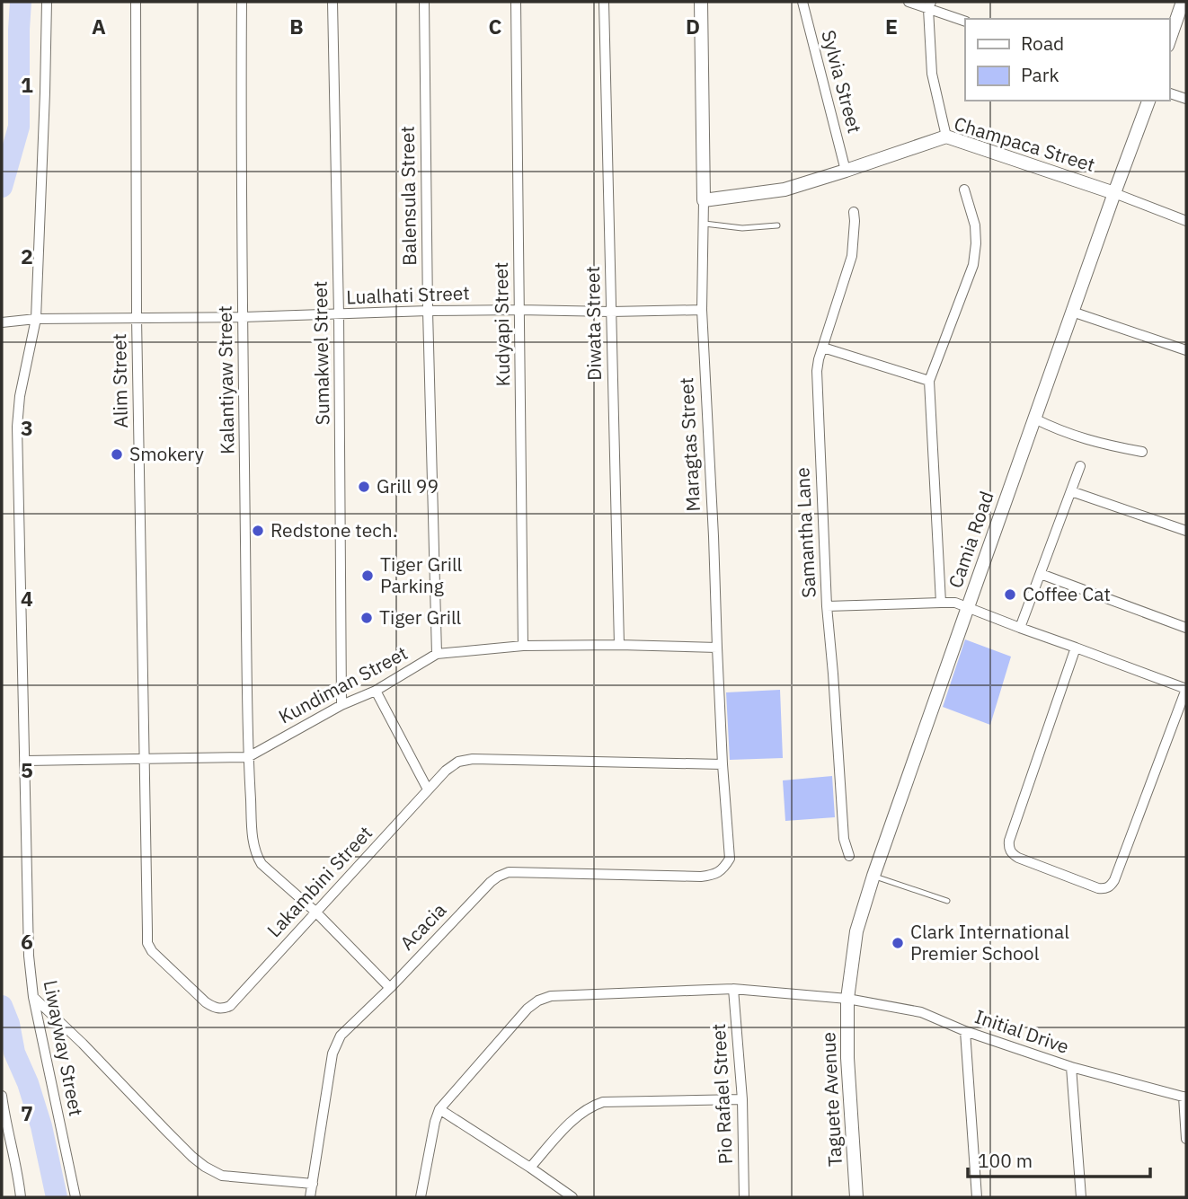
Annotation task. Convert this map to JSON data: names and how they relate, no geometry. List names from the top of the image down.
{
  "streets": {
    "street": [
      "Sylvia Street",
      "Champaca Street",
      "Balensula Street",
      "Lualhati Street",
      "Diwata Street",
      "Kudyapi Street",
      "Sumakwel Street",
      "Kalantiyaw Street",
      "Alim Street",
      "Maragtas Street",
      "Samantha Lane",
      "Camia Road",
      "Kundiman Street",
      "Lakambini Street",
      "Acacia",
      "Initial Drive",
      "Liwayway Street",
      "Pio Rafael Street",
      "Taguete Avenue"
    ]
  },
  "crossings": [
    ["Sylvia Street", "Champaca Street"],
    ["Champaca Street", "Maragtas Street"],
    ["Champaca Street", "Camia Road"],
    ["Balensula Street", "Lualhati Street"],
    ["Balensula Street", "Kundiman Street"],
    ["Lualhati Street", "Diwata Street"],
    ["Lualhati Street", "Kudyapi Street"],
    ["Lualhati Street", "Sumakwel Street"],
    ["Lualhati Street", "Kalantiyaw Street"],
    ["Lualhati Street", "Alim Street"],
    ["Lualhati Street", "Maragtas Street"],
    ["Lualhati Street", "Liwayway Street"],
    ["Diwata Street", "Kundiman Street"],
    ["Kudyapi Street", "Kundiman Street"],
    ["Sumakwel Street", "Kundiman Street"],
    ["Kalantiyaw Street", "Kundiman Street"],
    ["Kalantiyaw Street", "Lakambini Street"],
    ["Kalantiyaw Street", "Acacia"],
    ["Alim Street", "Kundiman Street"],
    ["Alim Street", "Lakambini Street"],
    ["Maragtas Street", "Kundiman Street"],
    ["Maragtas Street", "Lakambini Street"],
    ["Maragtas Street", "Acacia"],
    ["Camia Road", "Initial Drive"],
    ["Camia Road", "Taguete Avenue"],
    ["Kundiman Street", "Lakambini Street"],
    ["Kundiman Street", "Liwayway Street"],
    ["Initial Drive", "Pio Rafael Street"],
    ["Initial Drive", "Taguete Avenue"]
  ],
  "places": [
    "Smokery",
    "Grill 99",
    "Redstone tech.",
    "Tiger Grill Parking",
    "Coffee Cat",
    "Tiger Grill",
    "Clark International Premier School"
  ],
  "legend": ["Road", "Park"],
  "scale_bar": "100 m",
  "grid": {
    "columns": [
      "A",
      "B",
      "C",
      "D",
      "E"
    ],
    "rows": [
      "1",
      "2",
      "3",
      "4",
      "5",
      "6",
      "7"
    ]
  }
}
